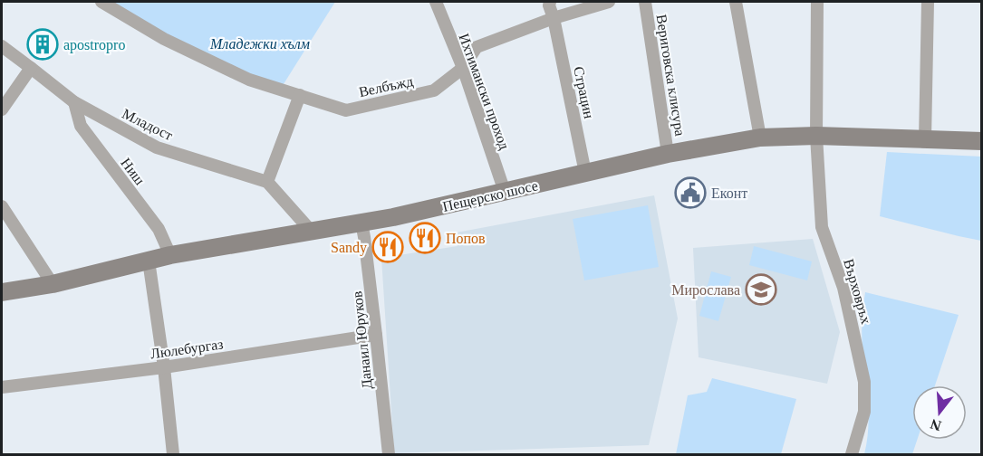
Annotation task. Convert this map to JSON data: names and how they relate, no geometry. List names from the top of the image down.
{
  "streets": {
    "main road": ["Пещерско шосе"],
    "street": [
      "Вериговска клисура",
      "Велбъжд",
      "Ихтимански проход",
      "Страцин",
      "Младост",
      "Ниш",
      "Върховръх",
      "Данаил Юруков",
      "Люлебургаз"
    ]
  },
  "crossings": [
    ["Вериговска клисура", "Пещерско шосе"],
    ["Велбъжд", "Ихтимански проход"],
    ["Велбъжд", "Страцин"],
    ["Ихтимански проход", "Пещерско шосе"],
    ["Страцин", "Пещерско шосе"],
    ["Младост", "Ниш"],
    ["Ниш", "Пещерско шосе"],
    ["Пещерско шосе", "Върховръх"],
    ["Пещерско шосе", "Данаил Юруков"],
    ["Данаил Юруков", "Люлебургаз"]
  ],
  "parks": ["Младежки хълм"],
  "places": {
    "building": ["apostropro"],
    "public building": ["Еконт"],
    "restaurant": ["Попов", "Sandy"],
    "school or university": ["Мирослава"]
  },
  "north": "bottom"
}
